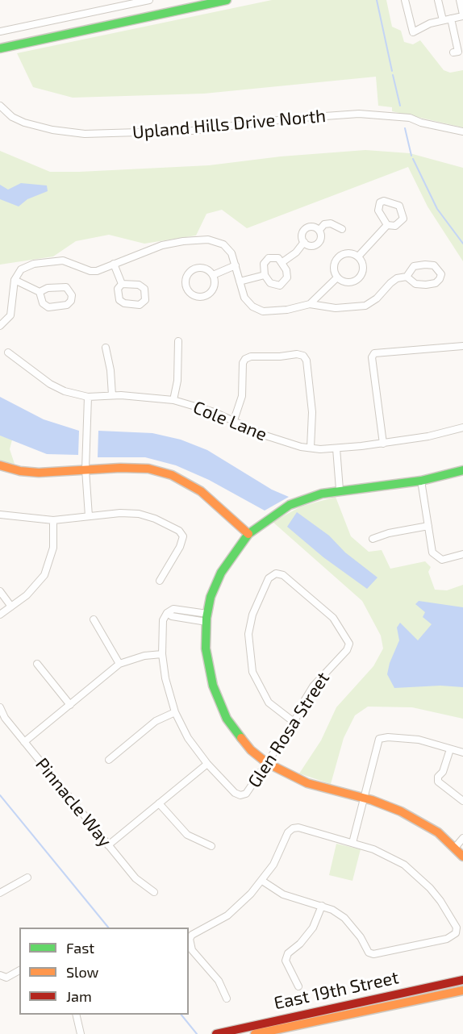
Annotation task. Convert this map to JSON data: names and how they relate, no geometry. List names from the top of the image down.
{
  "streets": {
    "street": [
      "Upland Hills Drive North",
      "Cole Lane",
      "Glen Rosa Street",
      "Pinnacle Way",
      "East 19th Street"
    ]
  },
  "legend": ["Fast", "Slow", "Jam"]
}
